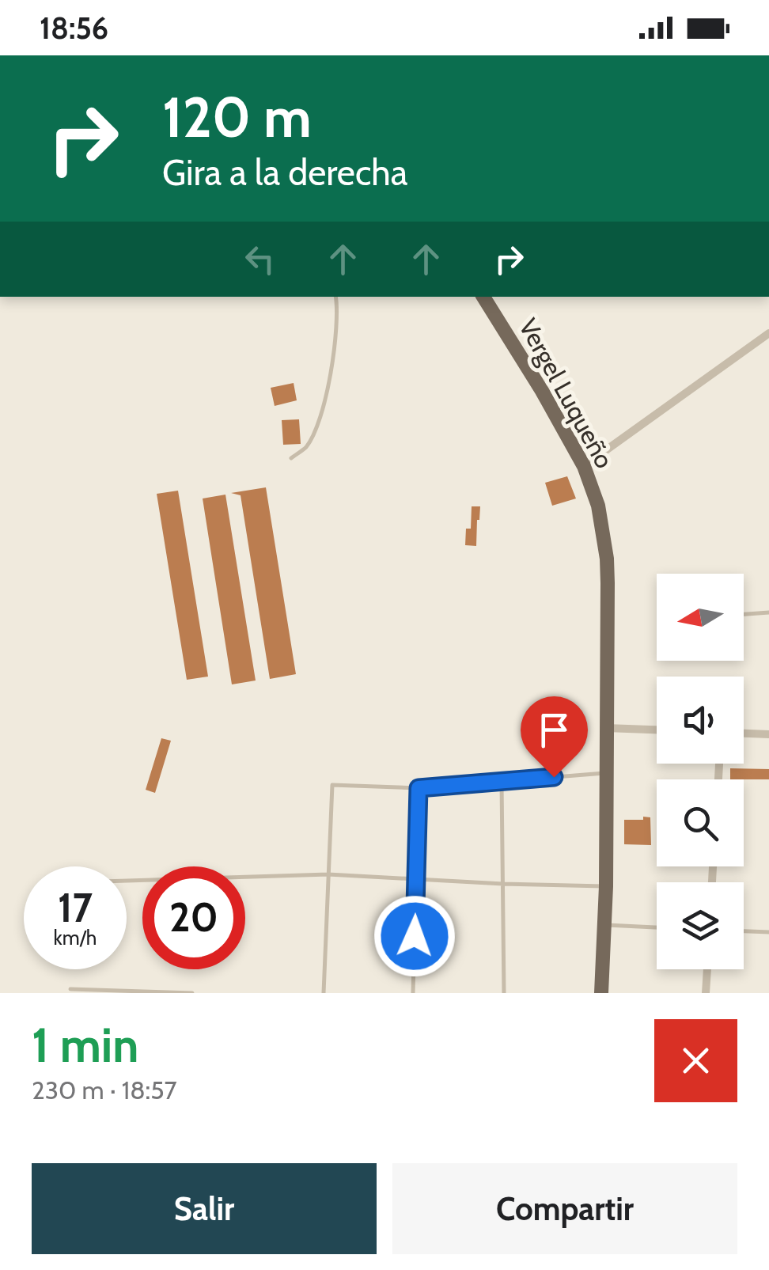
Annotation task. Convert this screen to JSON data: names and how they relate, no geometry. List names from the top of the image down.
{
  "streets": {
    "main road": ["Vergel Luqueño"]
  },
  "north": "left",
  "page": {
    "status": "18:56",
    "turn": ["120 m", "Gira a la derecha"],
    "speed": "17 km/h",
    "limit": "20",
    "heading": ["1 min", "230 m · 18:57"],
    "buttons": ["Salir", "Compartir"]
  }
}
